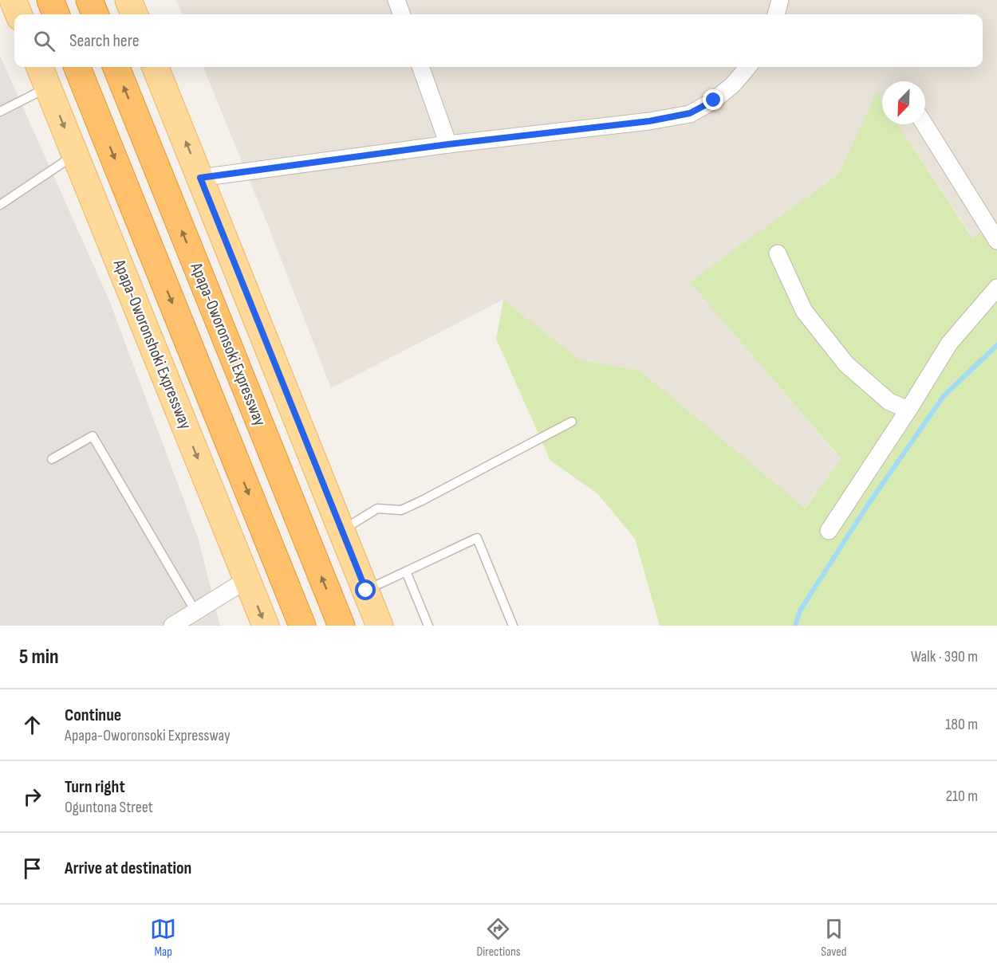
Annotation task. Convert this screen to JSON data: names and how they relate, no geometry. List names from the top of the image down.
{
  "streets": {
    "highway": ["Apapa-Oworonsoki Expressway"],
    "main road": ["Apapa-Oworonshoki Expressway"]
  },
  "north": "bottom left",
  "page": {
    "search": "Search here",
    "heading": ["5 min", "Walk · 390 m"],
    "list": [
      ["Continue", "Apapa-Oworonsoki Expressway", "180 m"],
      ["Turn right", "Oguntona Street", "210 m"],
      "Arrive at destination"
    ],
    "nav": ["Map", "Directions", "Saved"]
  }
}
